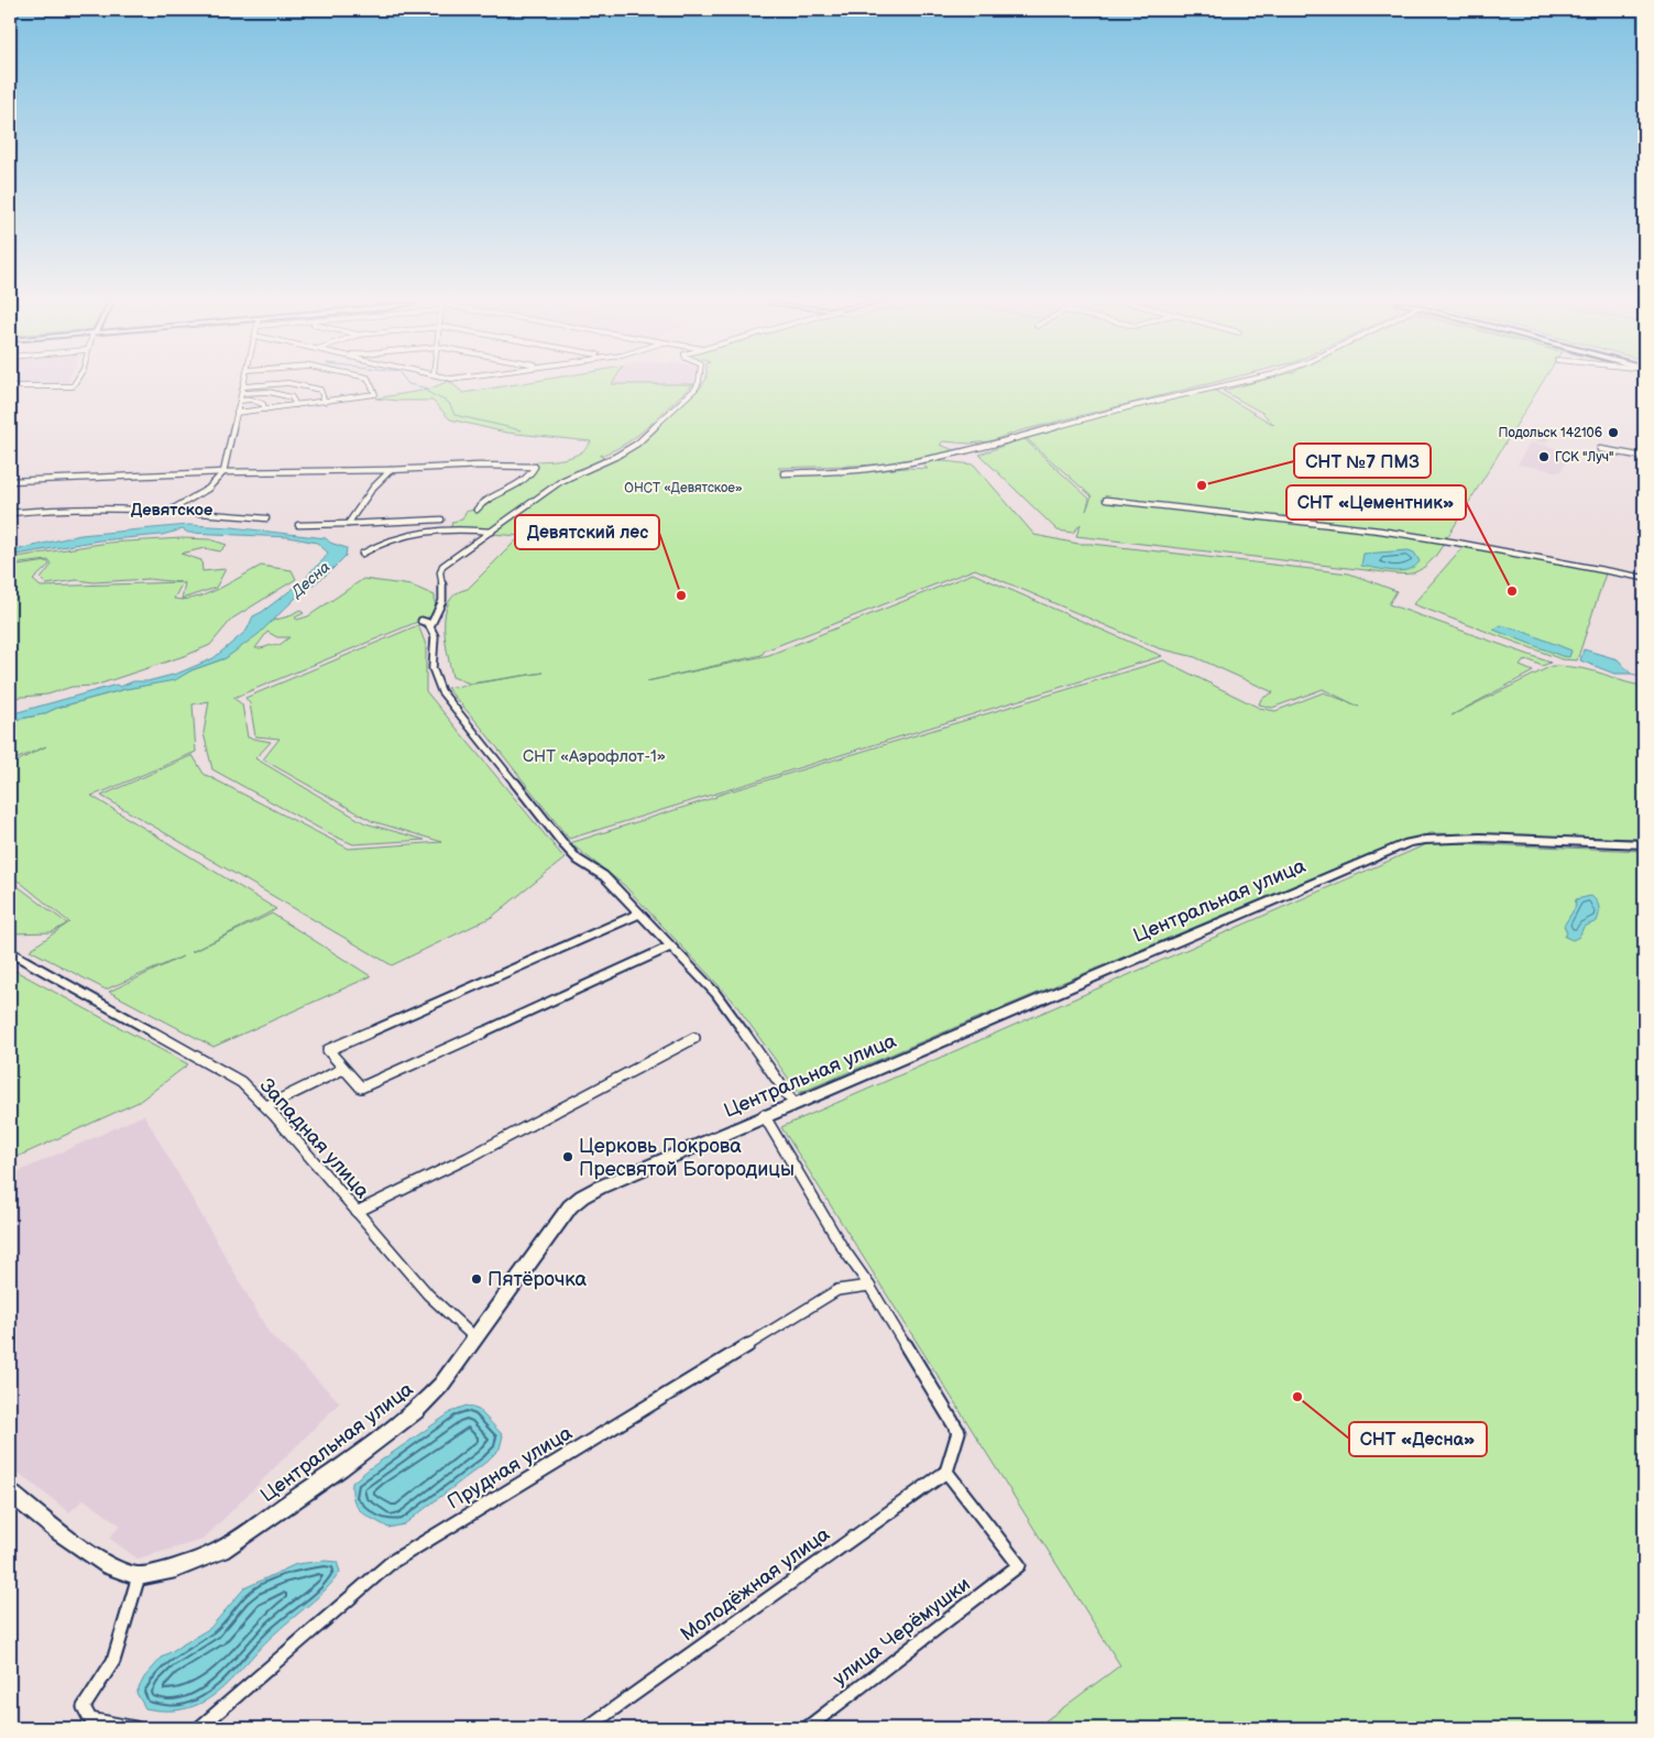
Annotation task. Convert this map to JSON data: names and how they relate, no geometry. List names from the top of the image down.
{
  "streets": {
    "street": [
      "Центральная улица",
      "Западная улица",
      "Прудная улица",
      "Молодёжная улица",
      "улица Черёмушки"
    ]
  },
  "crossings": [
    ["Центральная улица", "Западная улица"],
    ["Молодёжная улица", "улица Черёмушки"]
  ],
  "districts": ["Девятское"],
  "water": ["Десна"],
  "parks": ["ОНСТ «Девятское»", "СНТ «Аэрофлот-1»"],
  "places": [
    "Подольск 142106",
    "ГСК \"Луч\"",
    "СНТ №7 ПМЗ",
    "СНТ «Цементник»",
    "Девятский лес",
    "Церковь Покрова Пресвятой Богородицы",
    "Пятёрочка",
    "СНТ «Десна»"
  ]
}
